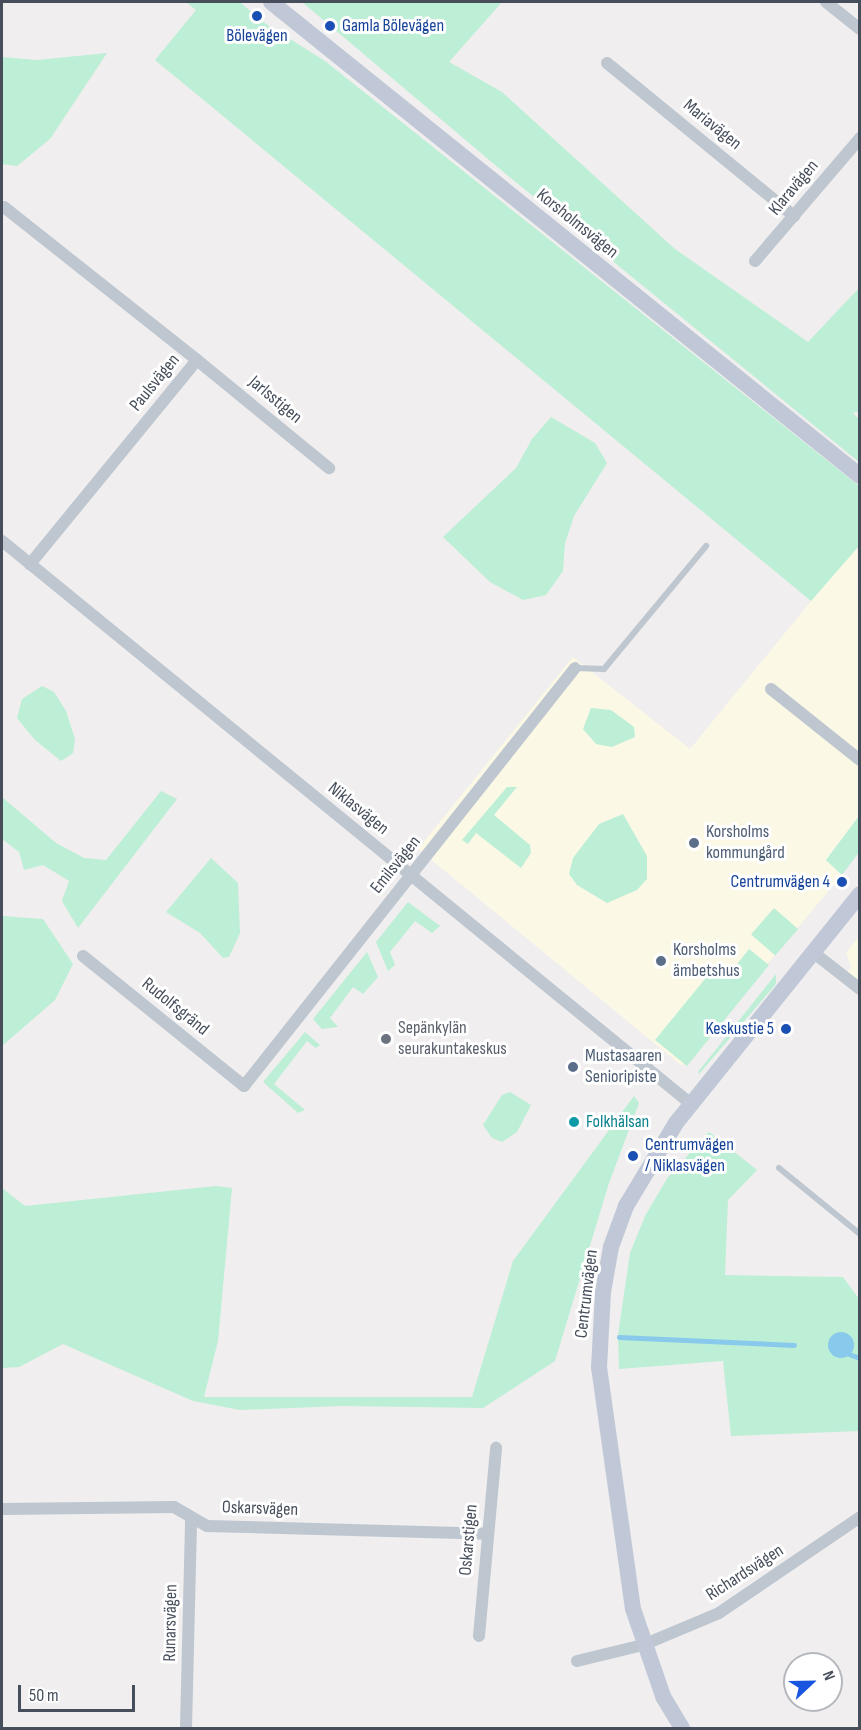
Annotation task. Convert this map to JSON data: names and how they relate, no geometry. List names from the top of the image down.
{
  "streets": {
    "main road": ["Korsholmsvägen", "Centrumvägen"],
    "street": [
      "Mariavägen",
      "Klaravägen",
      "Paulsvägen",
      "Jarlsstigen",
      "Niklasvägen",
      "Emilsvägen",
      "Rudolfsgränd",
      "Oskarsvägen",
      "Oskarstigen",
      "Richardsvägen",
      "Runarsvägen"
    ]
  },
  "crossings": [
    ["Mariavägen", "Klaravägen"],
    ["Paulsvägen", "Jarlsstigen"],
    ["Paulsvägen", "Niklasvägen"],
    ["Niklasvägen", "Emilsvägen"],
    ["Niklasvägen", "Centrumvägen"],
    ["Emilsvägen", "Rudolfsgränd"],
    ["Centrumvägen", "Richardsvägen"],
    ["Oskarsvägen", "Oskarstigen"],
    ["Oskarsvägen", "Runarsvägen"]
  ],
  "places": [
    "Bölevägen",
    "Gamla Bölevägen",
    "Korsholms kommungård",
    "Centrumvägen 4",
    "Korsholms ämbetshus",
    "Keskustie 5",
    "Sepänkylän seurakuntakeskus",
    "Mustasaaren Senioripiste",
    "Folkhälsan",
    "Centrumvägen / Niklasvägen"
  ],
  "scale_bar": "50 m",
  "north": "right"
}
